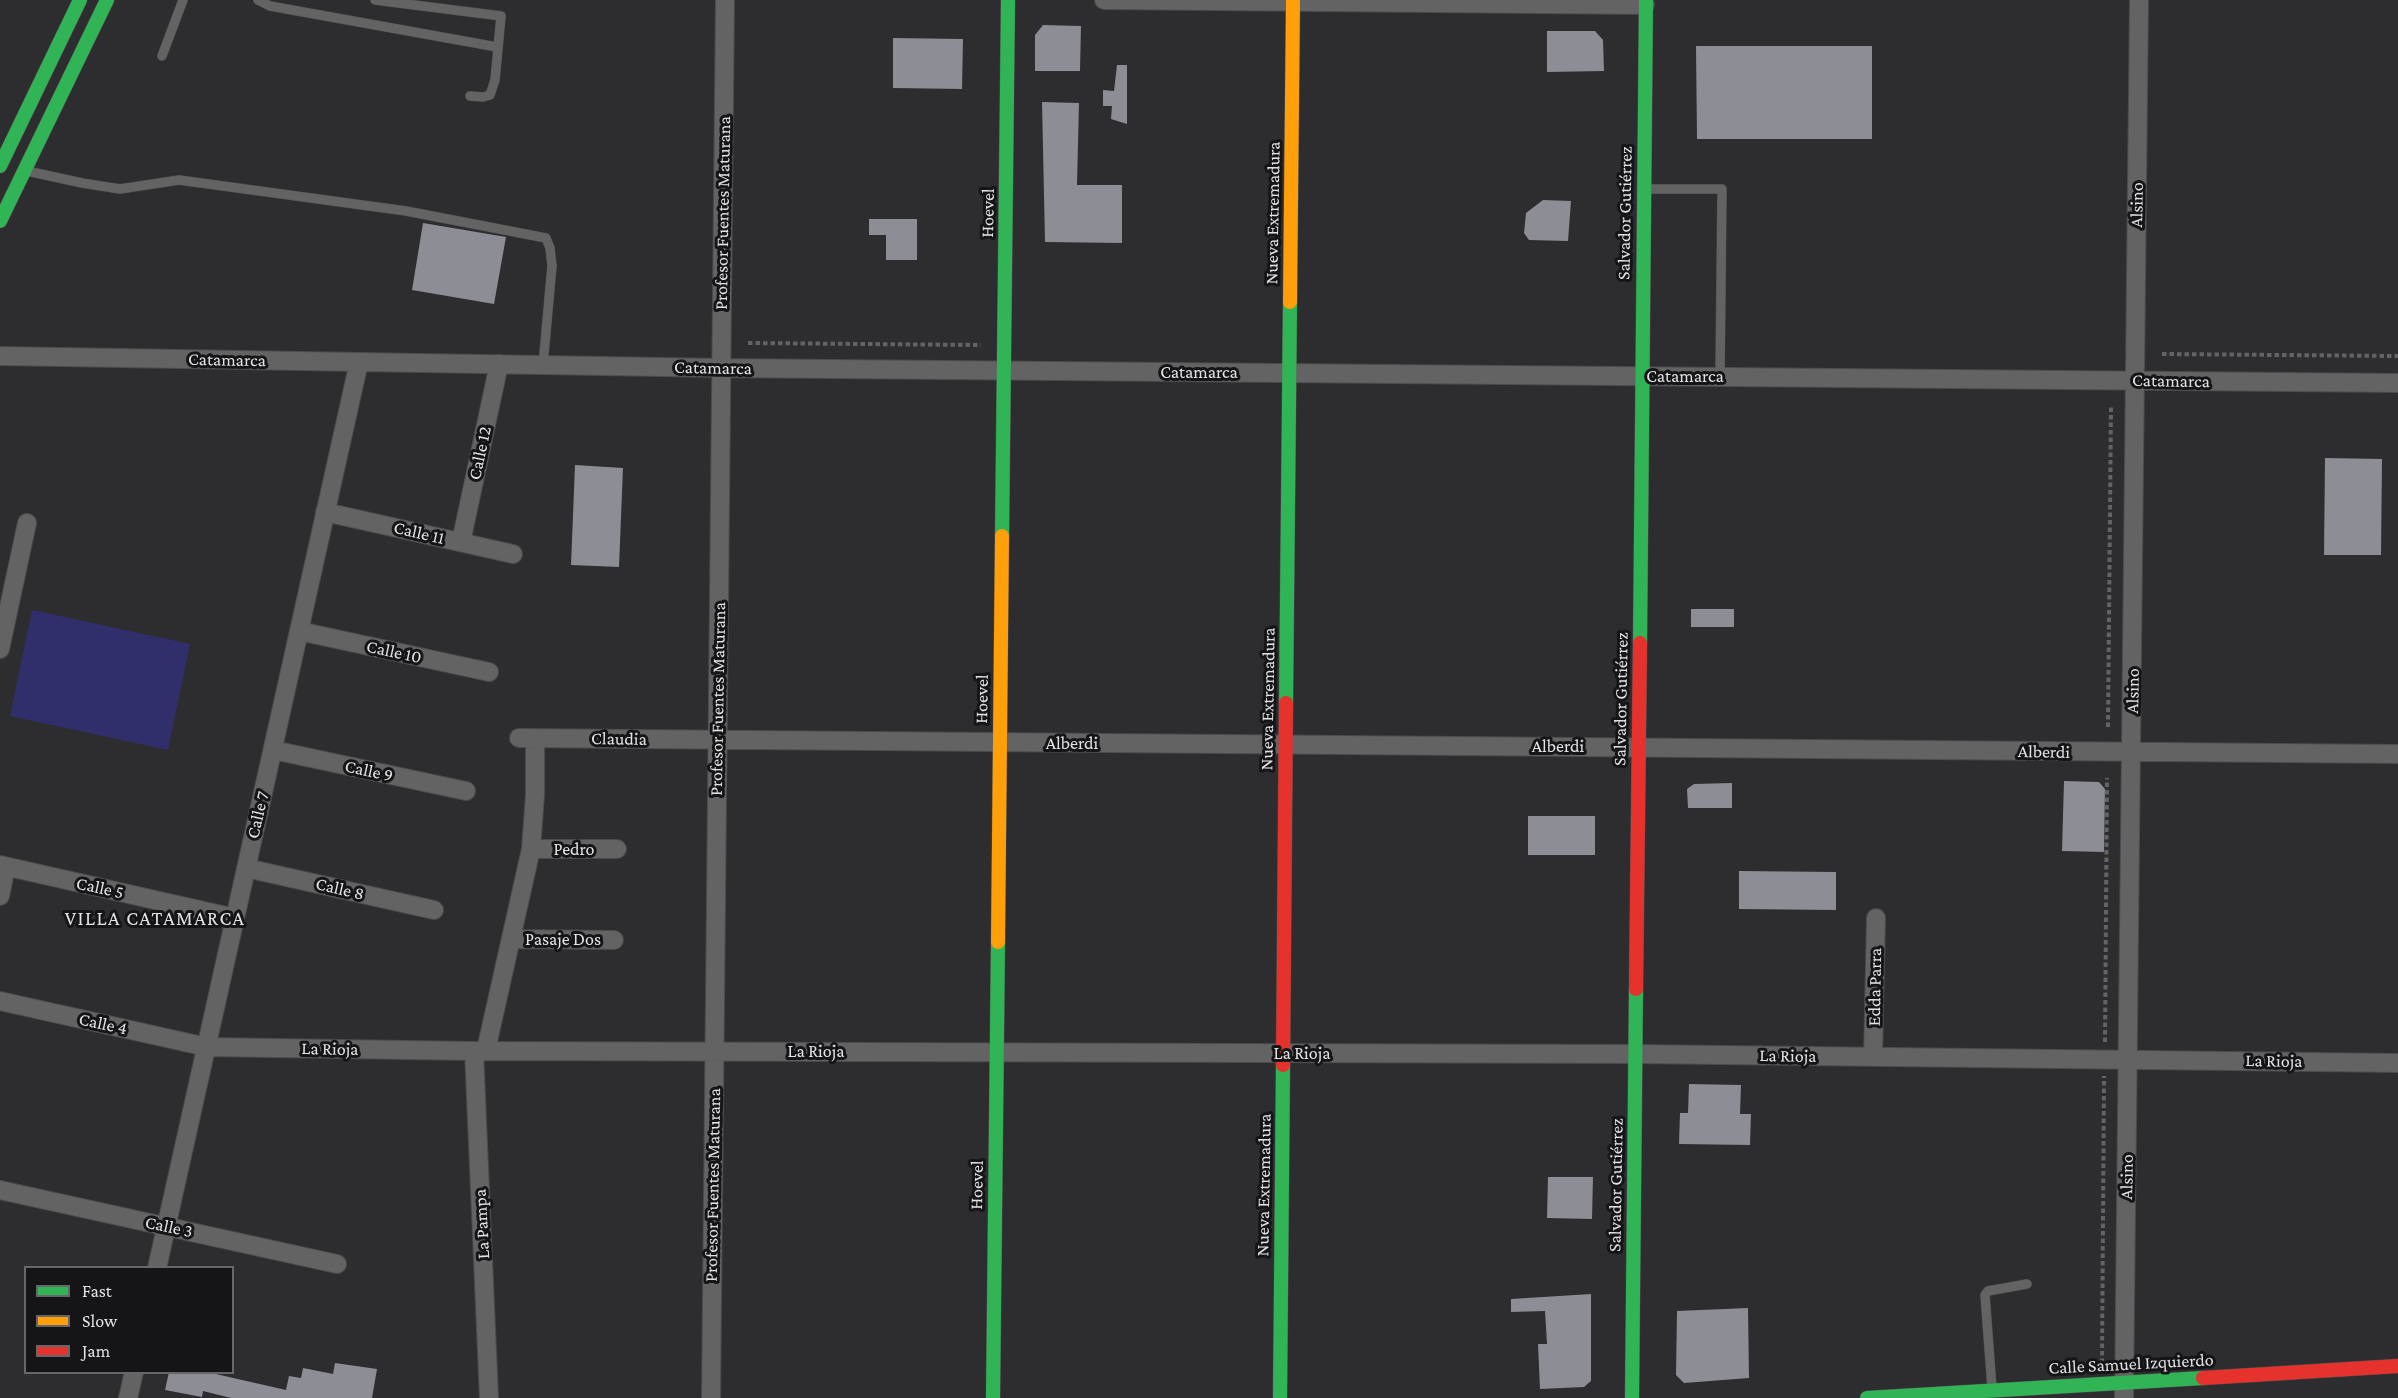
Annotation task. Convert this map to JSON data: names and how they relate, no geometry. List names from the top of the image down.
{
  "streets": {
    "street": [
      "Alsino",
      "Profesor Fuentes Maturana",
      "Hoevel",
      "Nueva Extremadura",
      "Salvador Gutiérrez",
      "Catamarca",
      "Calle 12",
      "Calle 11",
      "Calle 10",
      "Claudia",
      "Alberdi",
      "Calle 9",
      "Calle 7",
      "Pedro",
      "Calle 5",
      "Calle 8",
      "Pasaje Dos",
      "Edda Parra",
      "Calle 4",
      "La Rioja",
      "La Pampa",
      "Calle 3",
      "Calle Samuel Izquierdo"
    ]
  },
  "crossings": [
    ["Alsino", "Catamarca"],
    ["Alsino", "Alberdi"],
    ["Alsino", "La Rioja"],
    ["Alsino", "Calle Samuel Izquierdo"],
    ["Profesor Fuentes Maturana", "Catamarca"],
    ["Profesor Fuentes Maturana", "Claudia"],
    ["Profesor Fuentes Maturana", "Alberdi"],
    ["Profesor Fuentes Maturana", "La Rioja"],
    ["Hoevel", "Catamarca"],
    ["Hoevel", "Alberdi"],
    ["Hoevel", "La Rioja"],
    ["Nueva Extremadura", "Catamarca"],
    ["Nueva Extremadura", "Alberdi"],
    ["Nueva Extremadura", "La Rioja"],
    ["Salvador Gutiérrez", "Catamarca"],
    ["Salvador Gutiérrez", "Alberdi"],
    ["Salvador Gutiérrez", "La Rioja"],
    ["Catamarca", "Calle 12"],
    ["Catamarca", "Calle 7"],
    ["Calle 12", "Calle 11"],
    ["Calle 11", "Calle 7"],
    ["Calle 10", "Calle 7"],
    ["Claudia", "Alberdi"],
    ["Claudia", "La Pampa"],
    ["Calle 9", "Calle 7"],
    ["Calle 7", "Calle 5"],
    ["Calle 7", "Calle 8"],
    ["Calle 7", "Calle 4"],
    ["Calle 7", "La Rioja"],
    ["Calle 7", "Calle 3"],
    ["Pedro", "La Pampa"],
    ["Pasaje Dos", "La Pampa"],
    ["Edda Parra", "La Rioja"],
    ["Calle 4", "La Rioja"],
    ["La Rioja", "La Pampa"]
  ],
  "districts": ["VILLA CATAMARCA"],
  "legend": ["Fast", "Slow", "Jam"]
}
